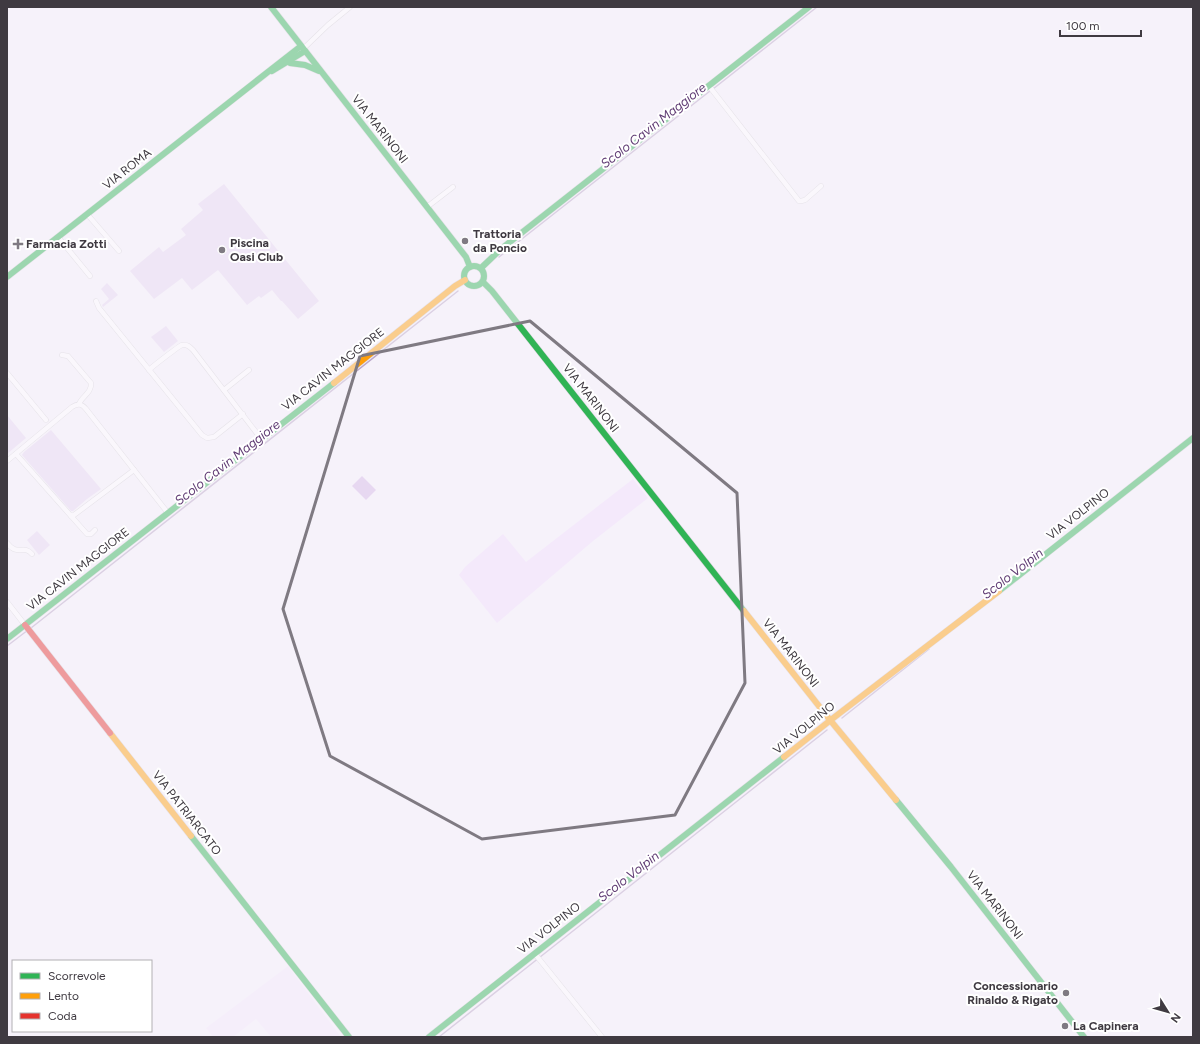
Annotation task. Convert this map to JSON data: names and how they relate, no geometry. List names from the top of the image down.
{
  "streets": {
    "street": [
      "VIA MARINONI",
      "VIA ROMA",
      "VIA CAVIN MAGGIORE",
      "VIA VOLPINO",
      "VIA PATRIARCATO"
    ]
  },
  "crossings": [
    ["VIA MARINONI", "VIA CAVIN MAGGIORE"],
    ["VIA MARINONI", "VIA VOLPINO"],
    ["VIA CAVIN MAGGIORE", "VIA PATRIARCATO"]
  ],
  "water": ["Scolo Cavin Maggiore", "Scolo Volpin"],
  "places": {
    "other": [
      "Trattoria da Poncio",
      "Piscina Oasi Club",
      "Concessionario Rinaldo & Rigato",
      "La Capinera"
    ],
    "health": ["Farmacia Zotti"]
  },
  "legend": ["Scorrevole", "Lento", "Coda"],
  "scale_bar": "100 m",
  "north": "bottom right"
}
